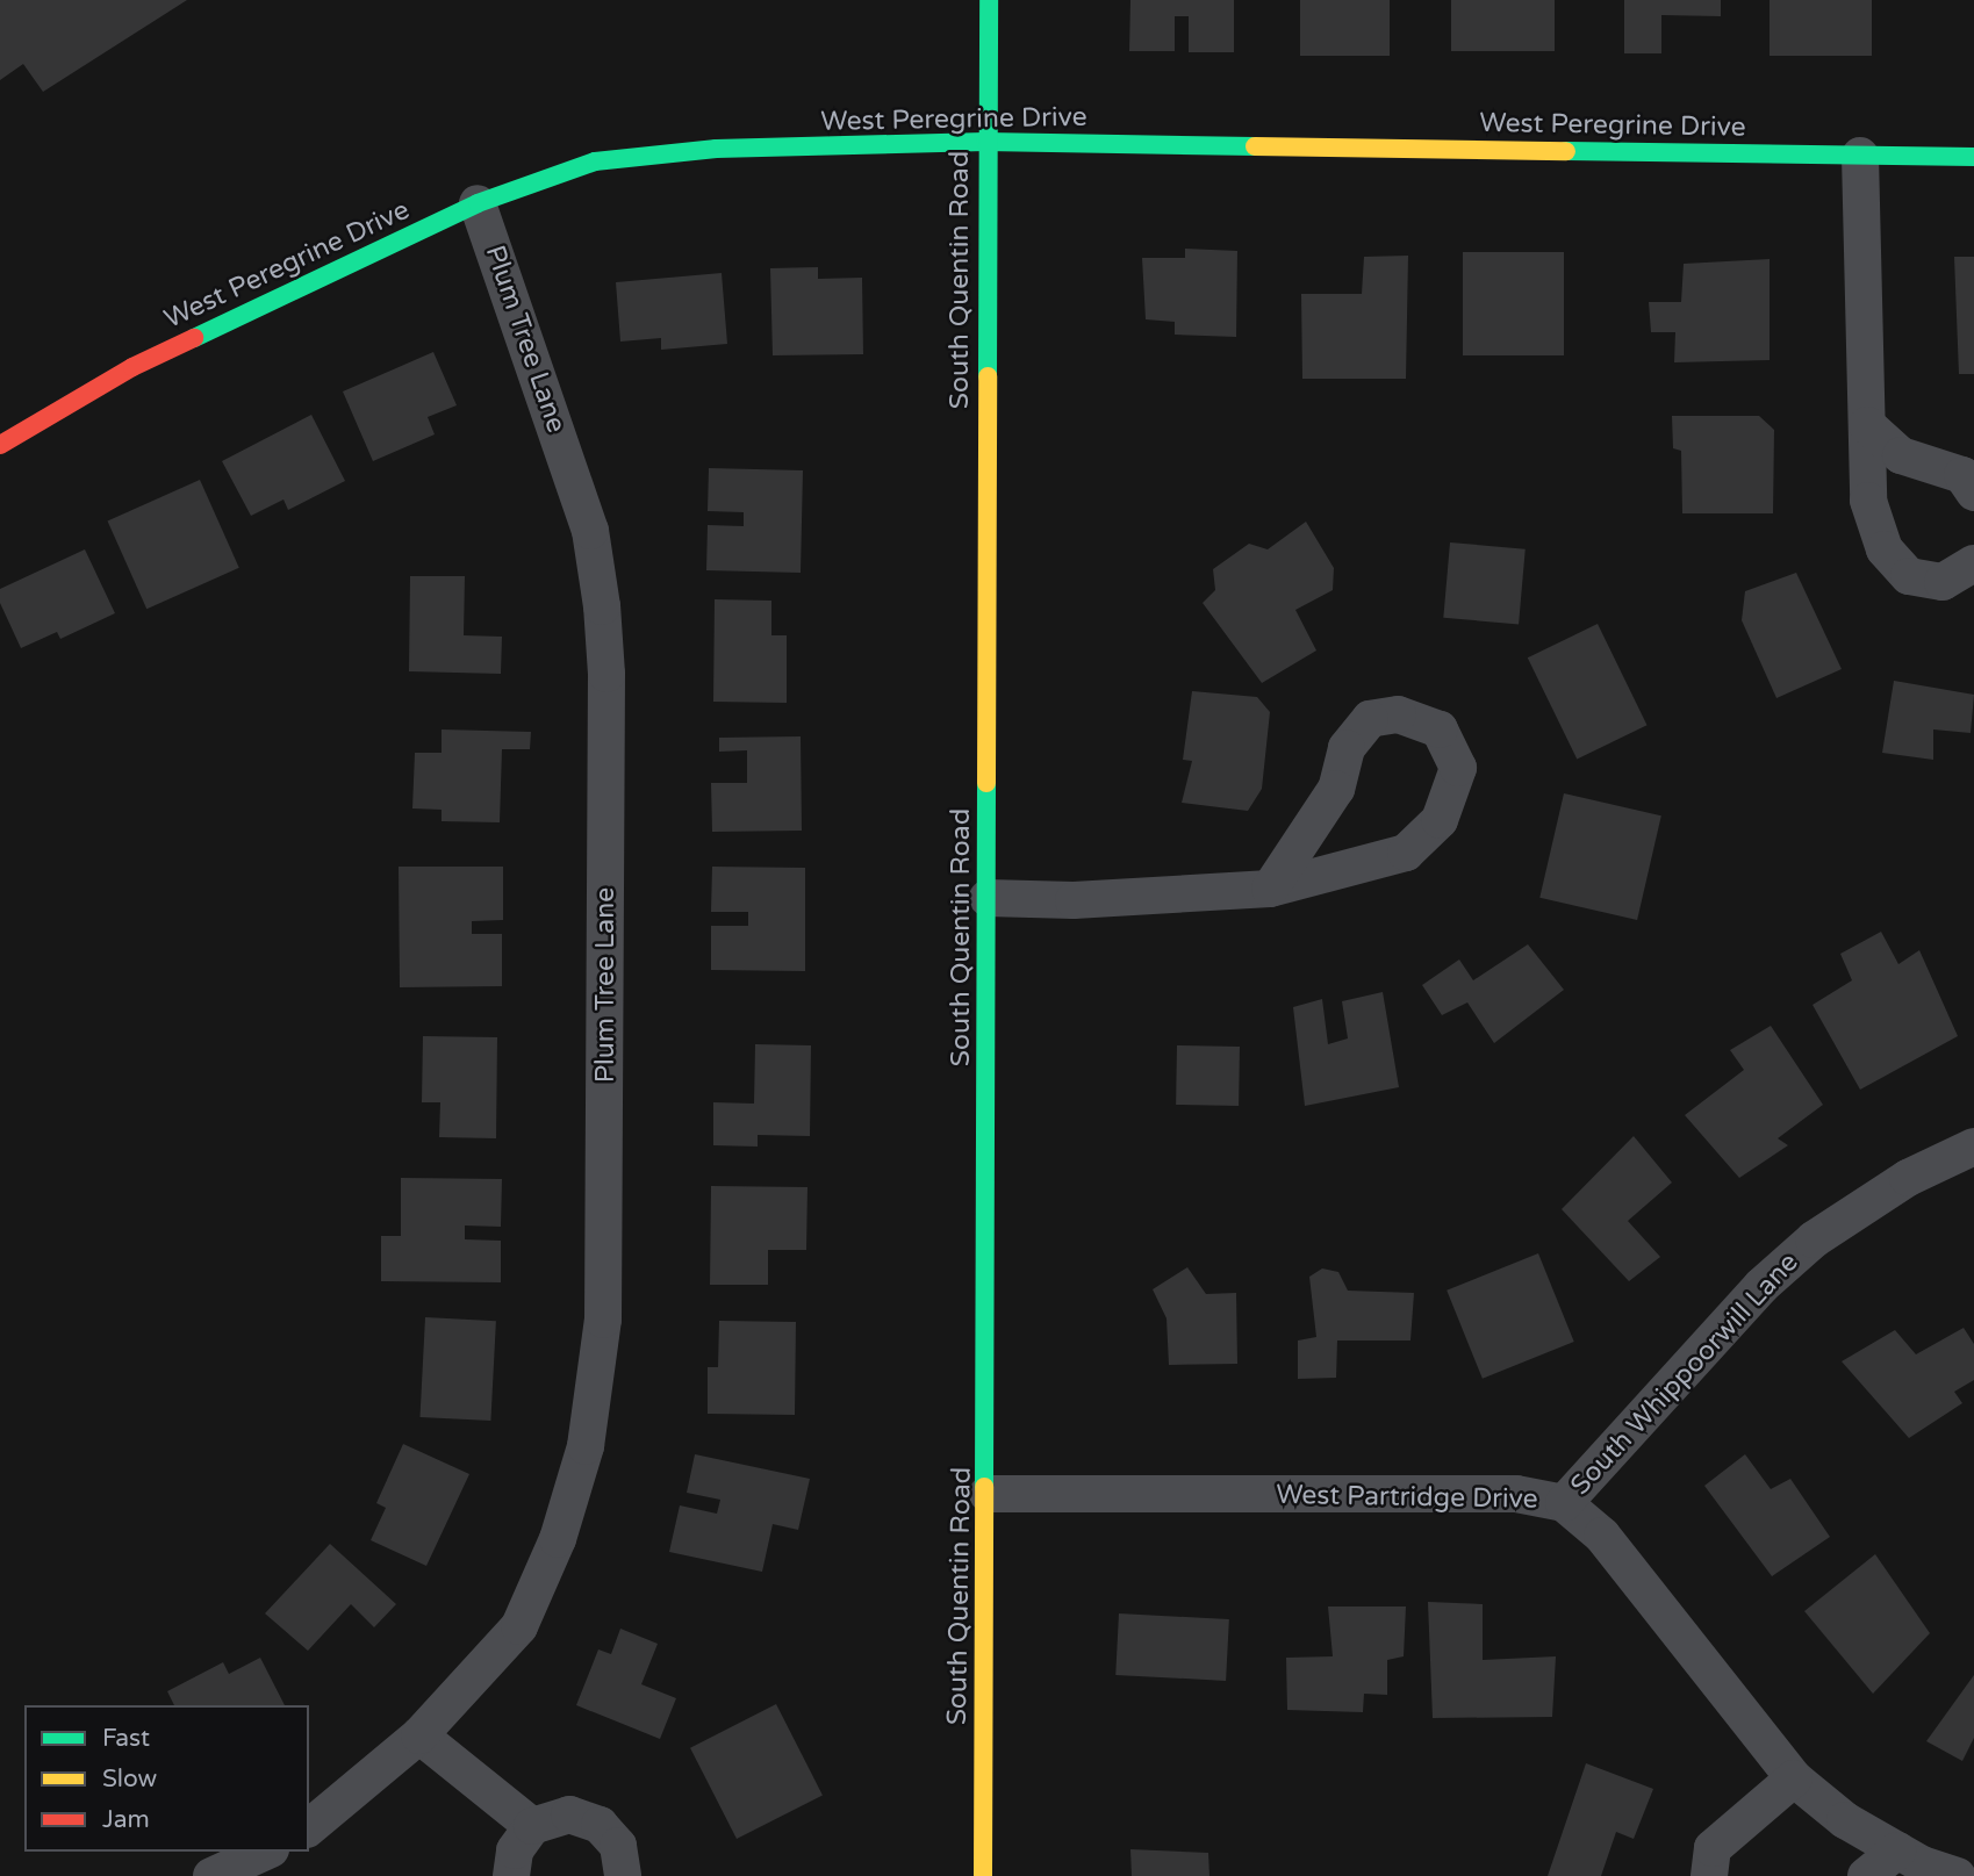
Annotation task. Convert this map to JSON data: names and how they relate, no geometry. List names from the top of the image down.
{
  "streets": {
    "street": [
      "West Peregrine Drive",
      "South Quentin Road",
      "Plum Tree Lane",
      "South Whippoorwill Lane",
      "West Partridge Drive"
    ]
  },
  "crossings": [
    ["West Peregrine Drive", "South Quentin Road"],
    ["West Peregrine Drive", "Plum Tree Lane"],
    ["South Quentin Road", "West Partridge Drive"],
    ["South Whippoorwill Lane", "West Partridge Drive"]
  ],
  "legend": ["Fast", "Slow", "Jam"]
}
